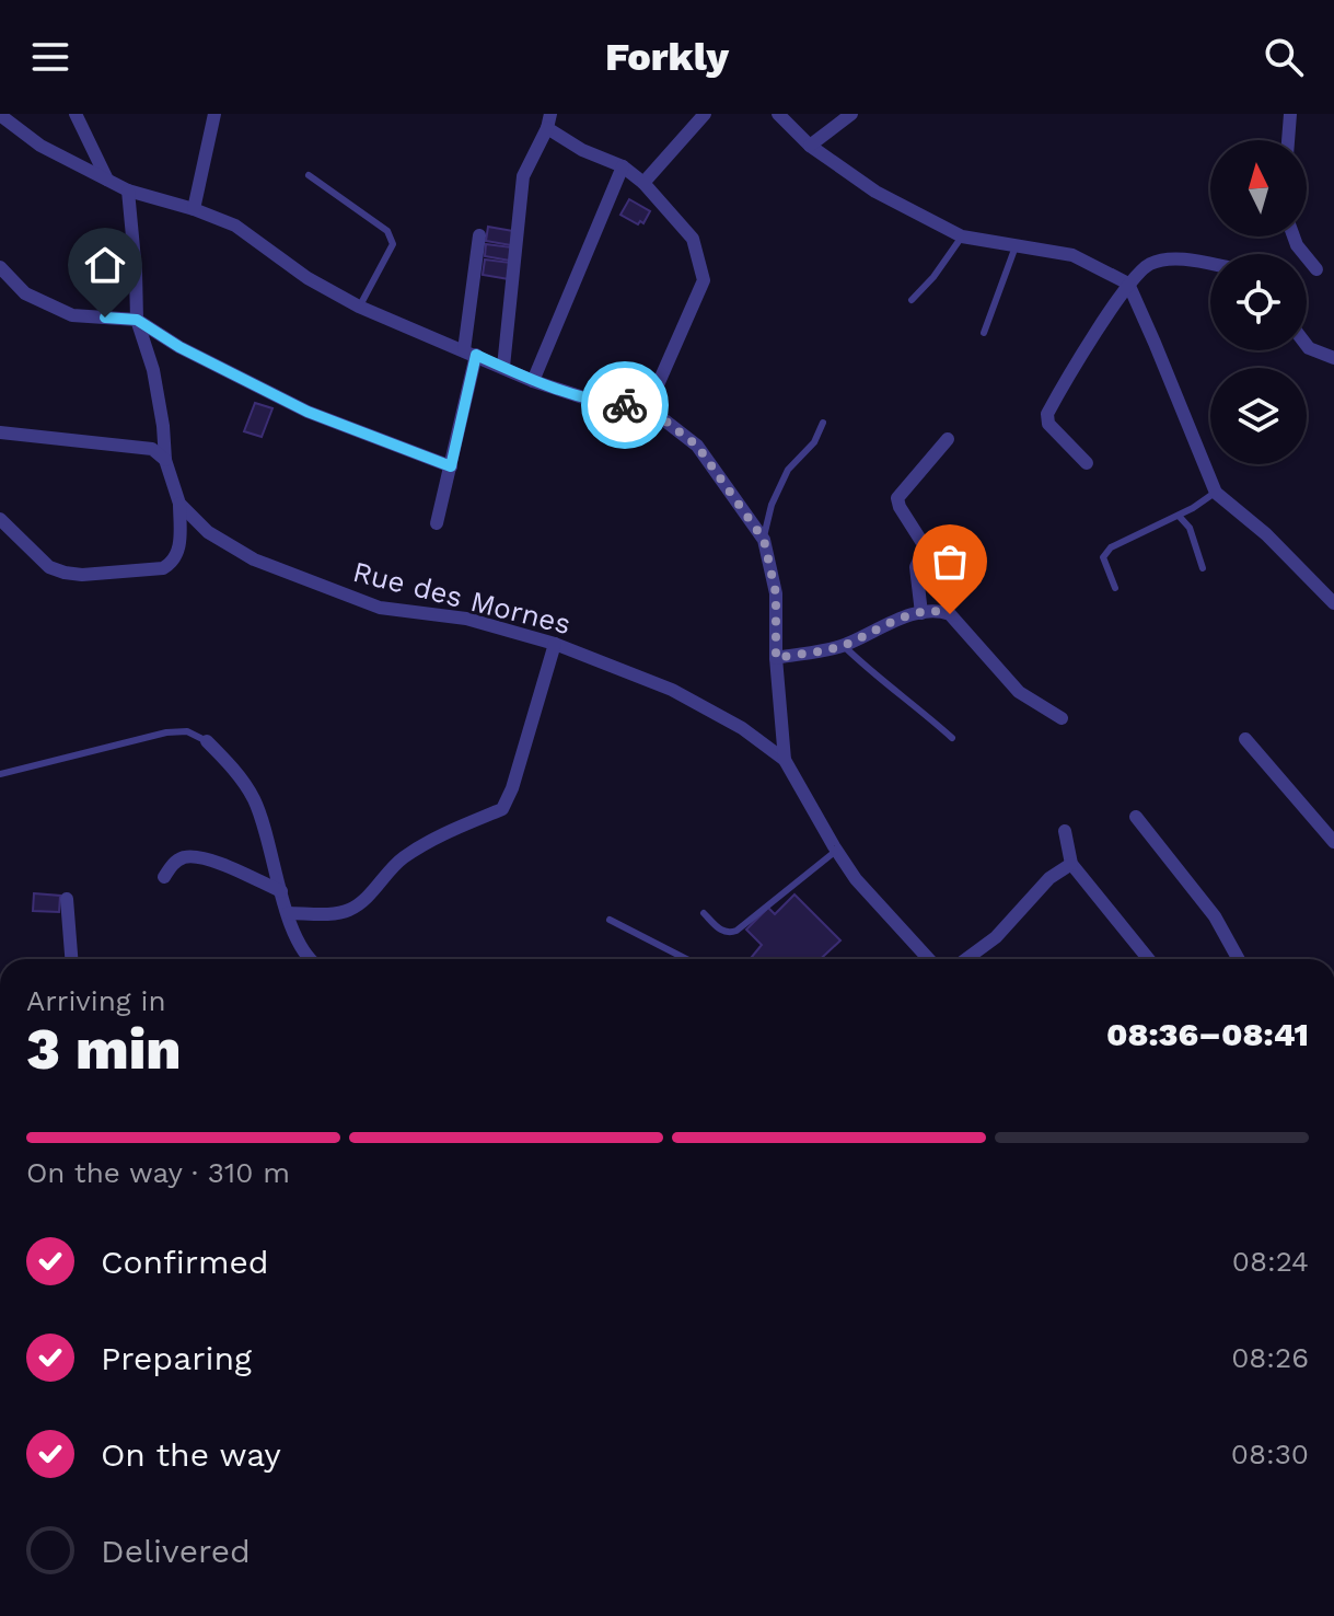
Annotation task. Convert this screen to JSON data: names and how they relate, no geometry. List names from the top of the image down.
{
  "streets": {
    "street": ["Rue des Mornes"]
  },
  "north": "top",
  "page": {
    "header": "Forkly",
    "heading": ["3 min", "Arriving in", "08:36–08:41"],
    "bar": "On the way · 310 m",
    "list": [
      ["Confirmed", "08:24"],
      ["Preparing", "08:26"],
      ["On the way", "08:30"],
      "Delivered"
    ]
  }
}
